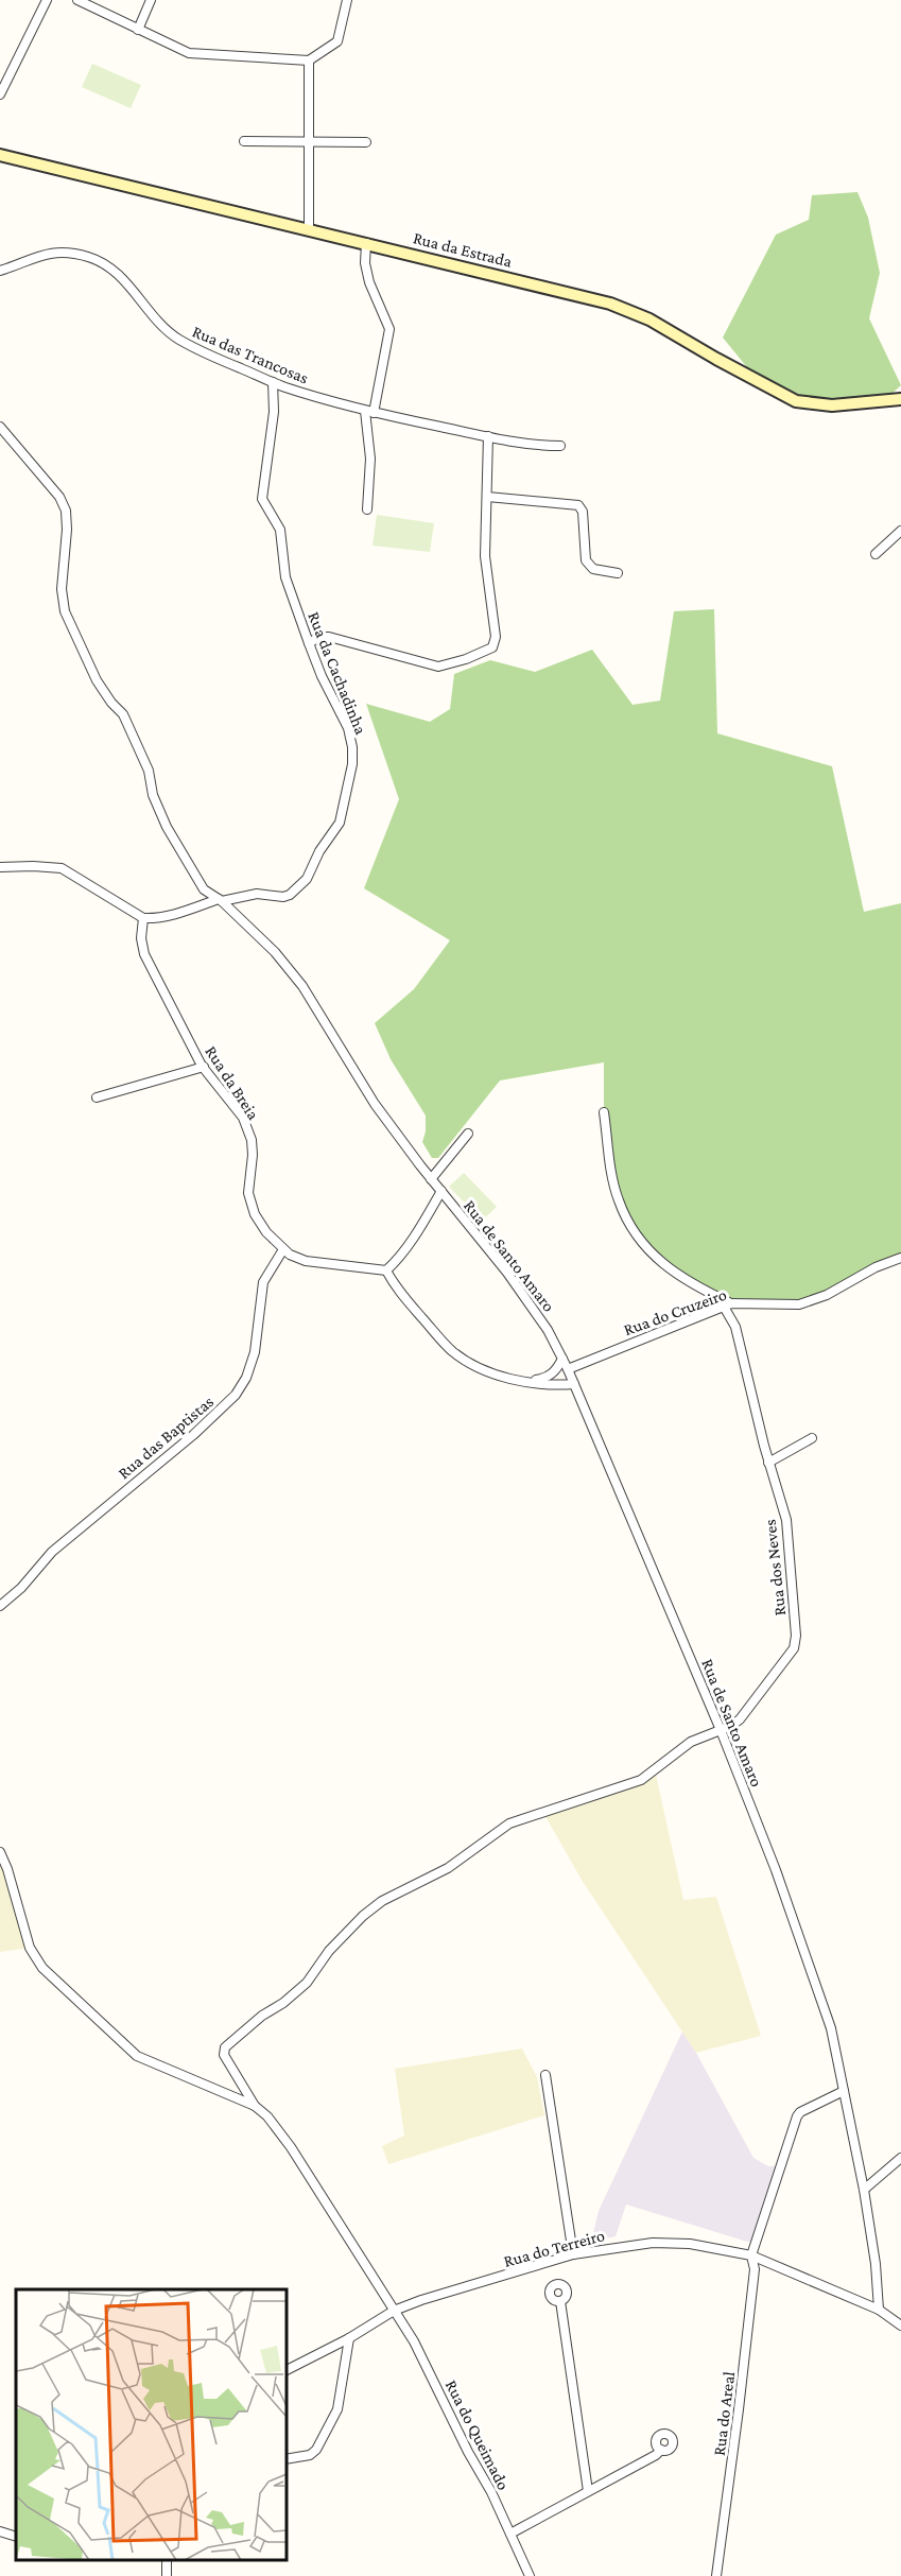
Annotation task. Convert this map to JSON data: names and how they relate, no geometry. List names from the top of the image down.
{
  "streets": {
    "main road": ["Rua da Estrada"],
    "street": [
      "Rua das Trancosas",
      "Rua da Cachadinha",
      "Rua da Breia",
      "Rua de Santo Amaro",
      "Rua do Cruzeiro",
      "Rua das Baptistas",
      "Rua dos Neves",
      "Rua do Terreiro",
      "Rua do Areal",
      "Rua do Queimado"
    ]
  },
  "crossings": [
    ["Rua das Trancosas", "Rua da Cachadinha"],
    ["Rua da Cachadinha", "Rua da Breia"],
    ["Rua da Cachadinha", "Rua de Santo Amaro"],
    ["Rua da Breia", "Rua das Baptistas"],
    ["Rua de Santo Amaro", "Rua do Cruzeiro"],
    ["Rua de Santo Amaro", "Rua dos Neves"],
    ["Rua de Santo Amaro", "Rua do Terreiro"],
    ["Rua do Cruzeiro", "Rua dos Neves"],
    ["Rua dos Neves", "Rua do Queimado"],
    ["Rua do Terreiro", "Rua do Areal"],
    ["Rua do Terreiro", "Rua do Queimado"]
  ]
}
